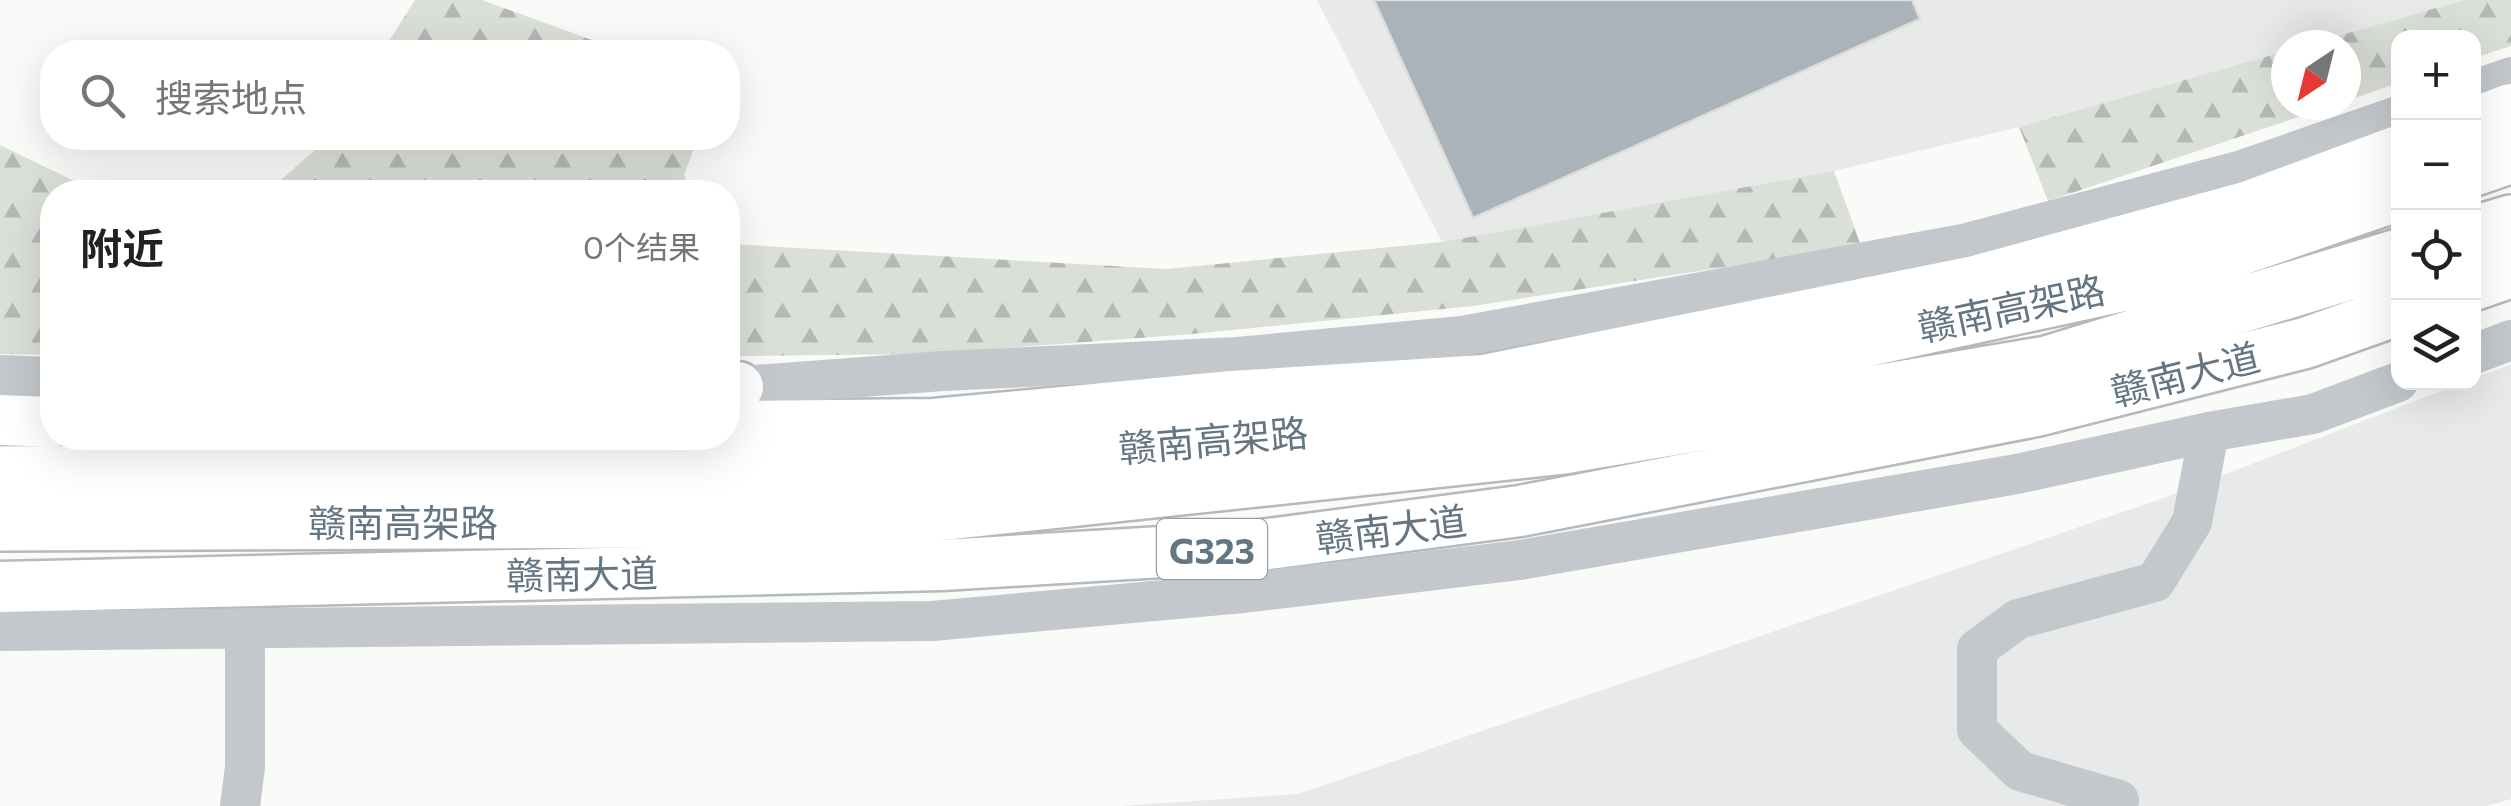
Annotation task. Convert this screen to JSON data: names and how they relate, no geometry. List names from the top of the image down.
{
  "streets": {
    "highway": ["赣南高架路"],
    "main road": ["赣南大道", "G323"]
  },
  "north": "bottom left",
  "page": {
    "map_buttons": ["+", "−"],
    "search": "搜索地点",
    "heading": ["附近", "0个结果"]
  }
}
